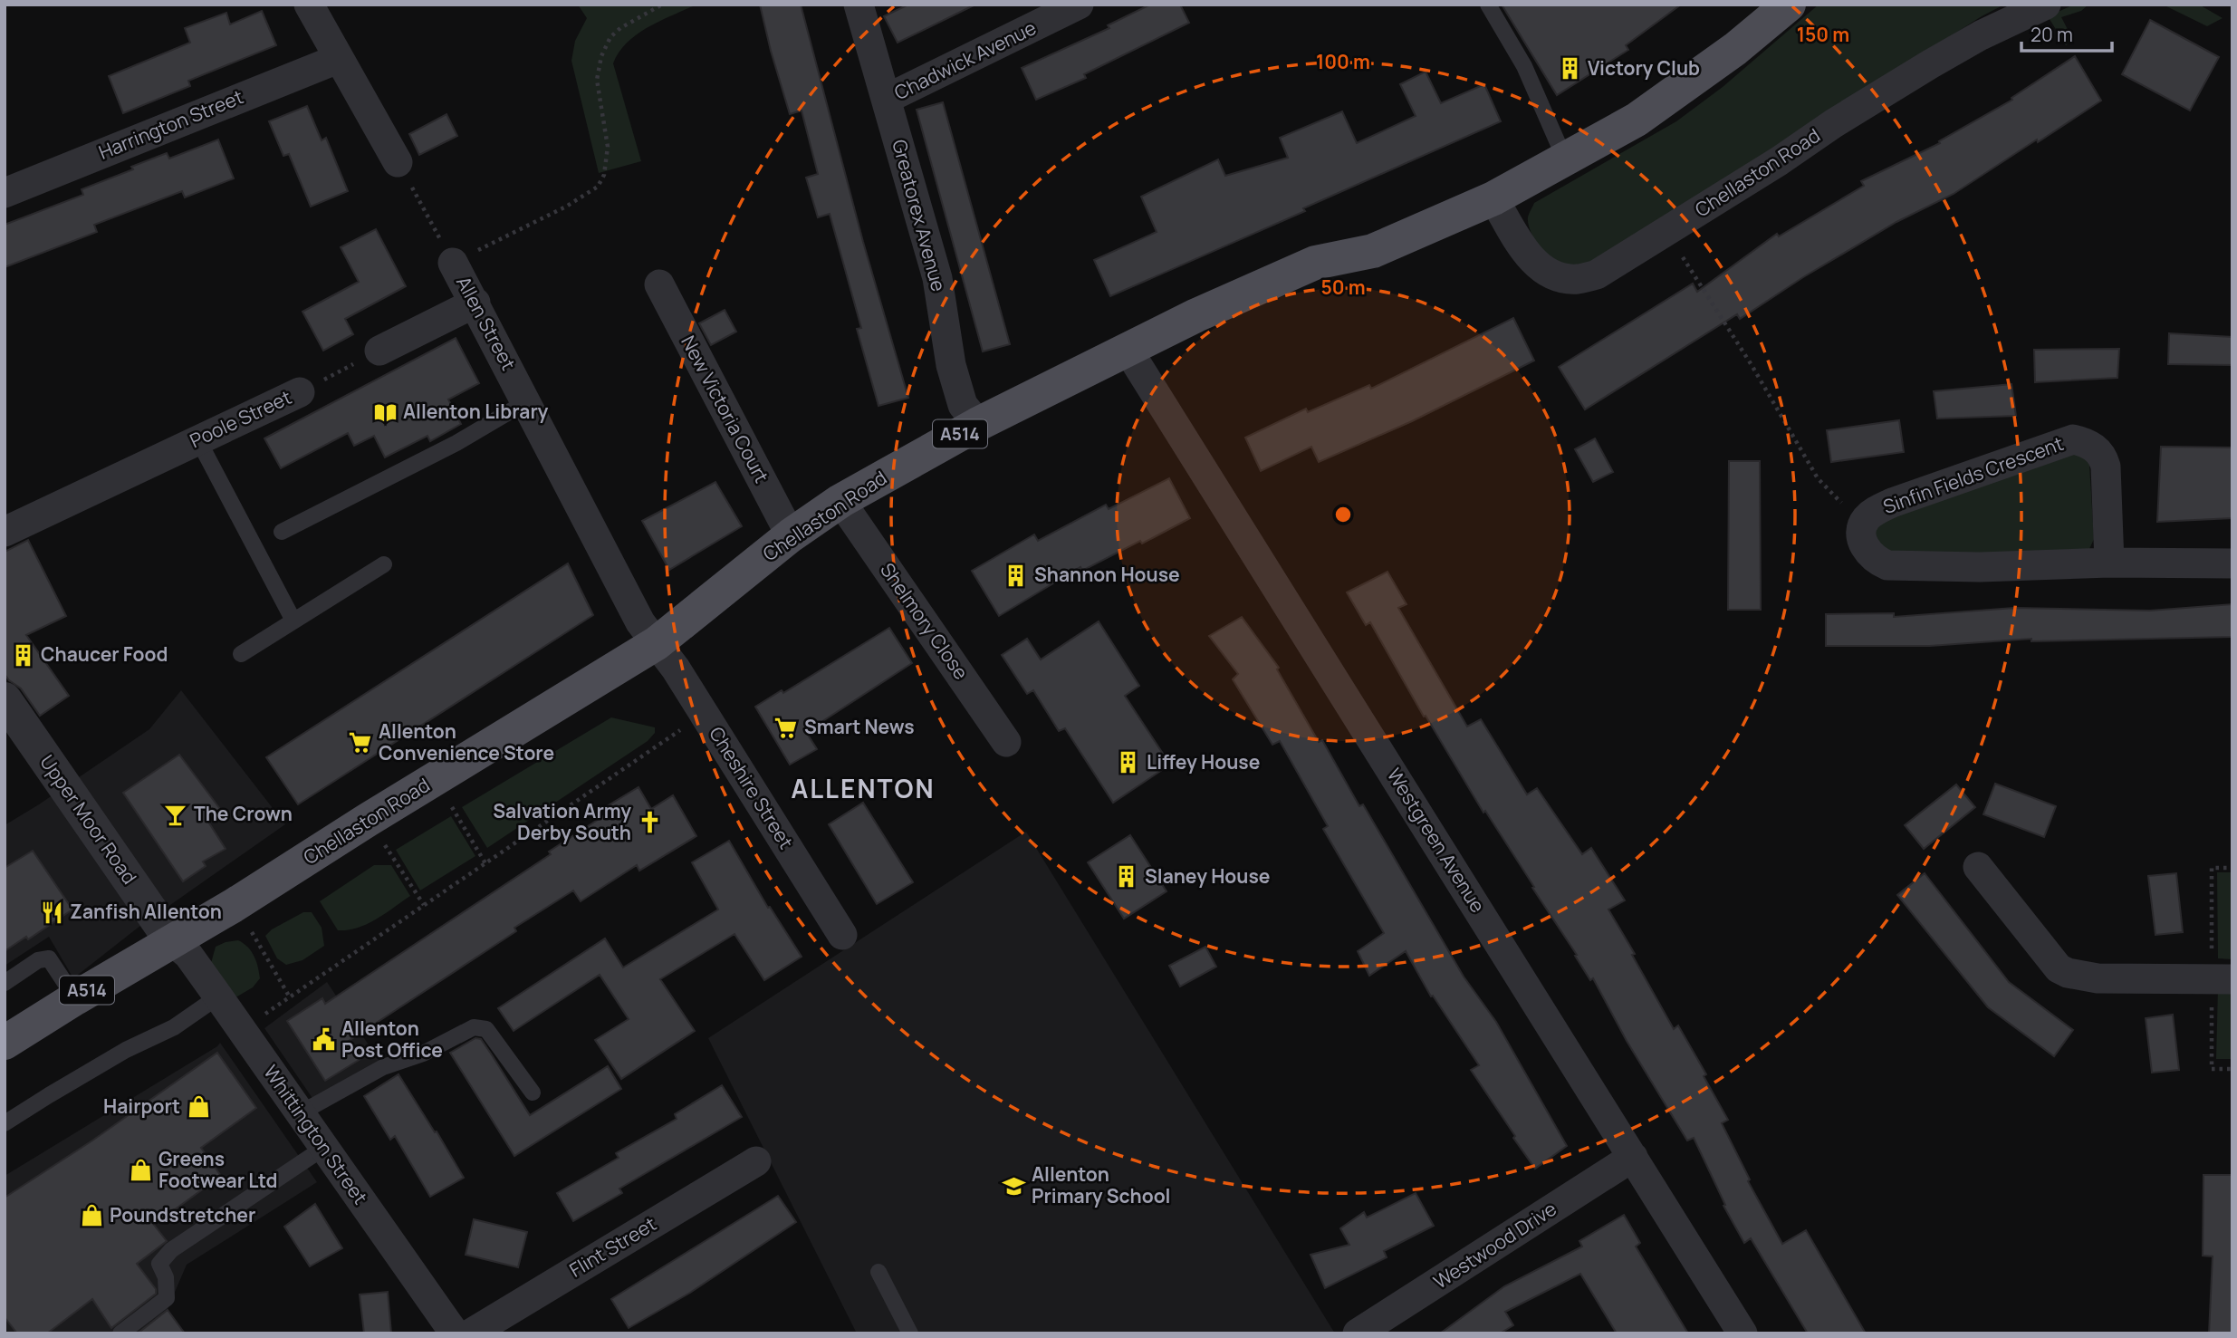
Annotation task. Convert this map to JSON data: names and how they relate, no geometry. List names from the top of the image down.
{
  "streets": {
    "main road": ["Chellaston Road", "A514"],
    "street": [
      "Chadwick Avenue",
      "Harrington Street",
      "Greatorex Avenue",
      "Allen Street",
      "New Victoria Court",
      "Poole Street",
      "Sinfin Fields Crescent",
      "Shelmory Close",
      "Cheshire Street",
      "Upper Moor Road",
      "Westgreen Avenue",
      "Whittington Street",
      "Westwood Drive",
      "Flint Street"
    ]
  },
  "crossings": [
    ["Chadwick Avenue", "Greatorex Avenue"],
    ["Chellaston Road", "Greatorex Avenue"],
    ["Chellaston Road", "Allen Street"],
    ["Chellaston Road", "New Victoria Court"],
    ["Chellaston Road", "A514"],
    ["Chellaston Road", "Shelmory Close"],
    ["Chellaston Road", "Cheshire Street"],
    ["Chellaston Road", "Upper Moor Road"],
    ["Chellaston Road", "Westgreen Avenue"],
    ["Chellaston Road", "Whittington Street"],
    ["Allen Street", "Cheshire Street"],
    ["A514", "Upper Moor Road"],
    ["A514", "Whittington Street"],
    ["Upper Moor Road", "Whittington Street"],
    ["Westgreen Avenue", "Westwood Drive"]
  ],
  "districts": ["ALLENTON"],
  "places": {
    "building": [
      "Victory Club",
      "Shannon House",
      "Chaucer Food",
      "Liffey House",
      "Slaney House"
    ],
    "library": ["Allenton Library"],
    "supermarket": ["Smart News", "Allenton Convenience Store"],
    "bar": ["The Crown"],
    "church": ["Salvation Army Derby South"],
    "restaurant": ["Zanfish Allenton"],
    "public building": ["Allenton Post Office"],
    "shop": ["Hairport", "Greens Footwear Ltd", "Poundstretcher"],
    "school or university": ["Allenton Primary School"]
  },
  "scale_bar": "20 m",
  "rings": ["150 m", "100 m", "50 m"]
}
